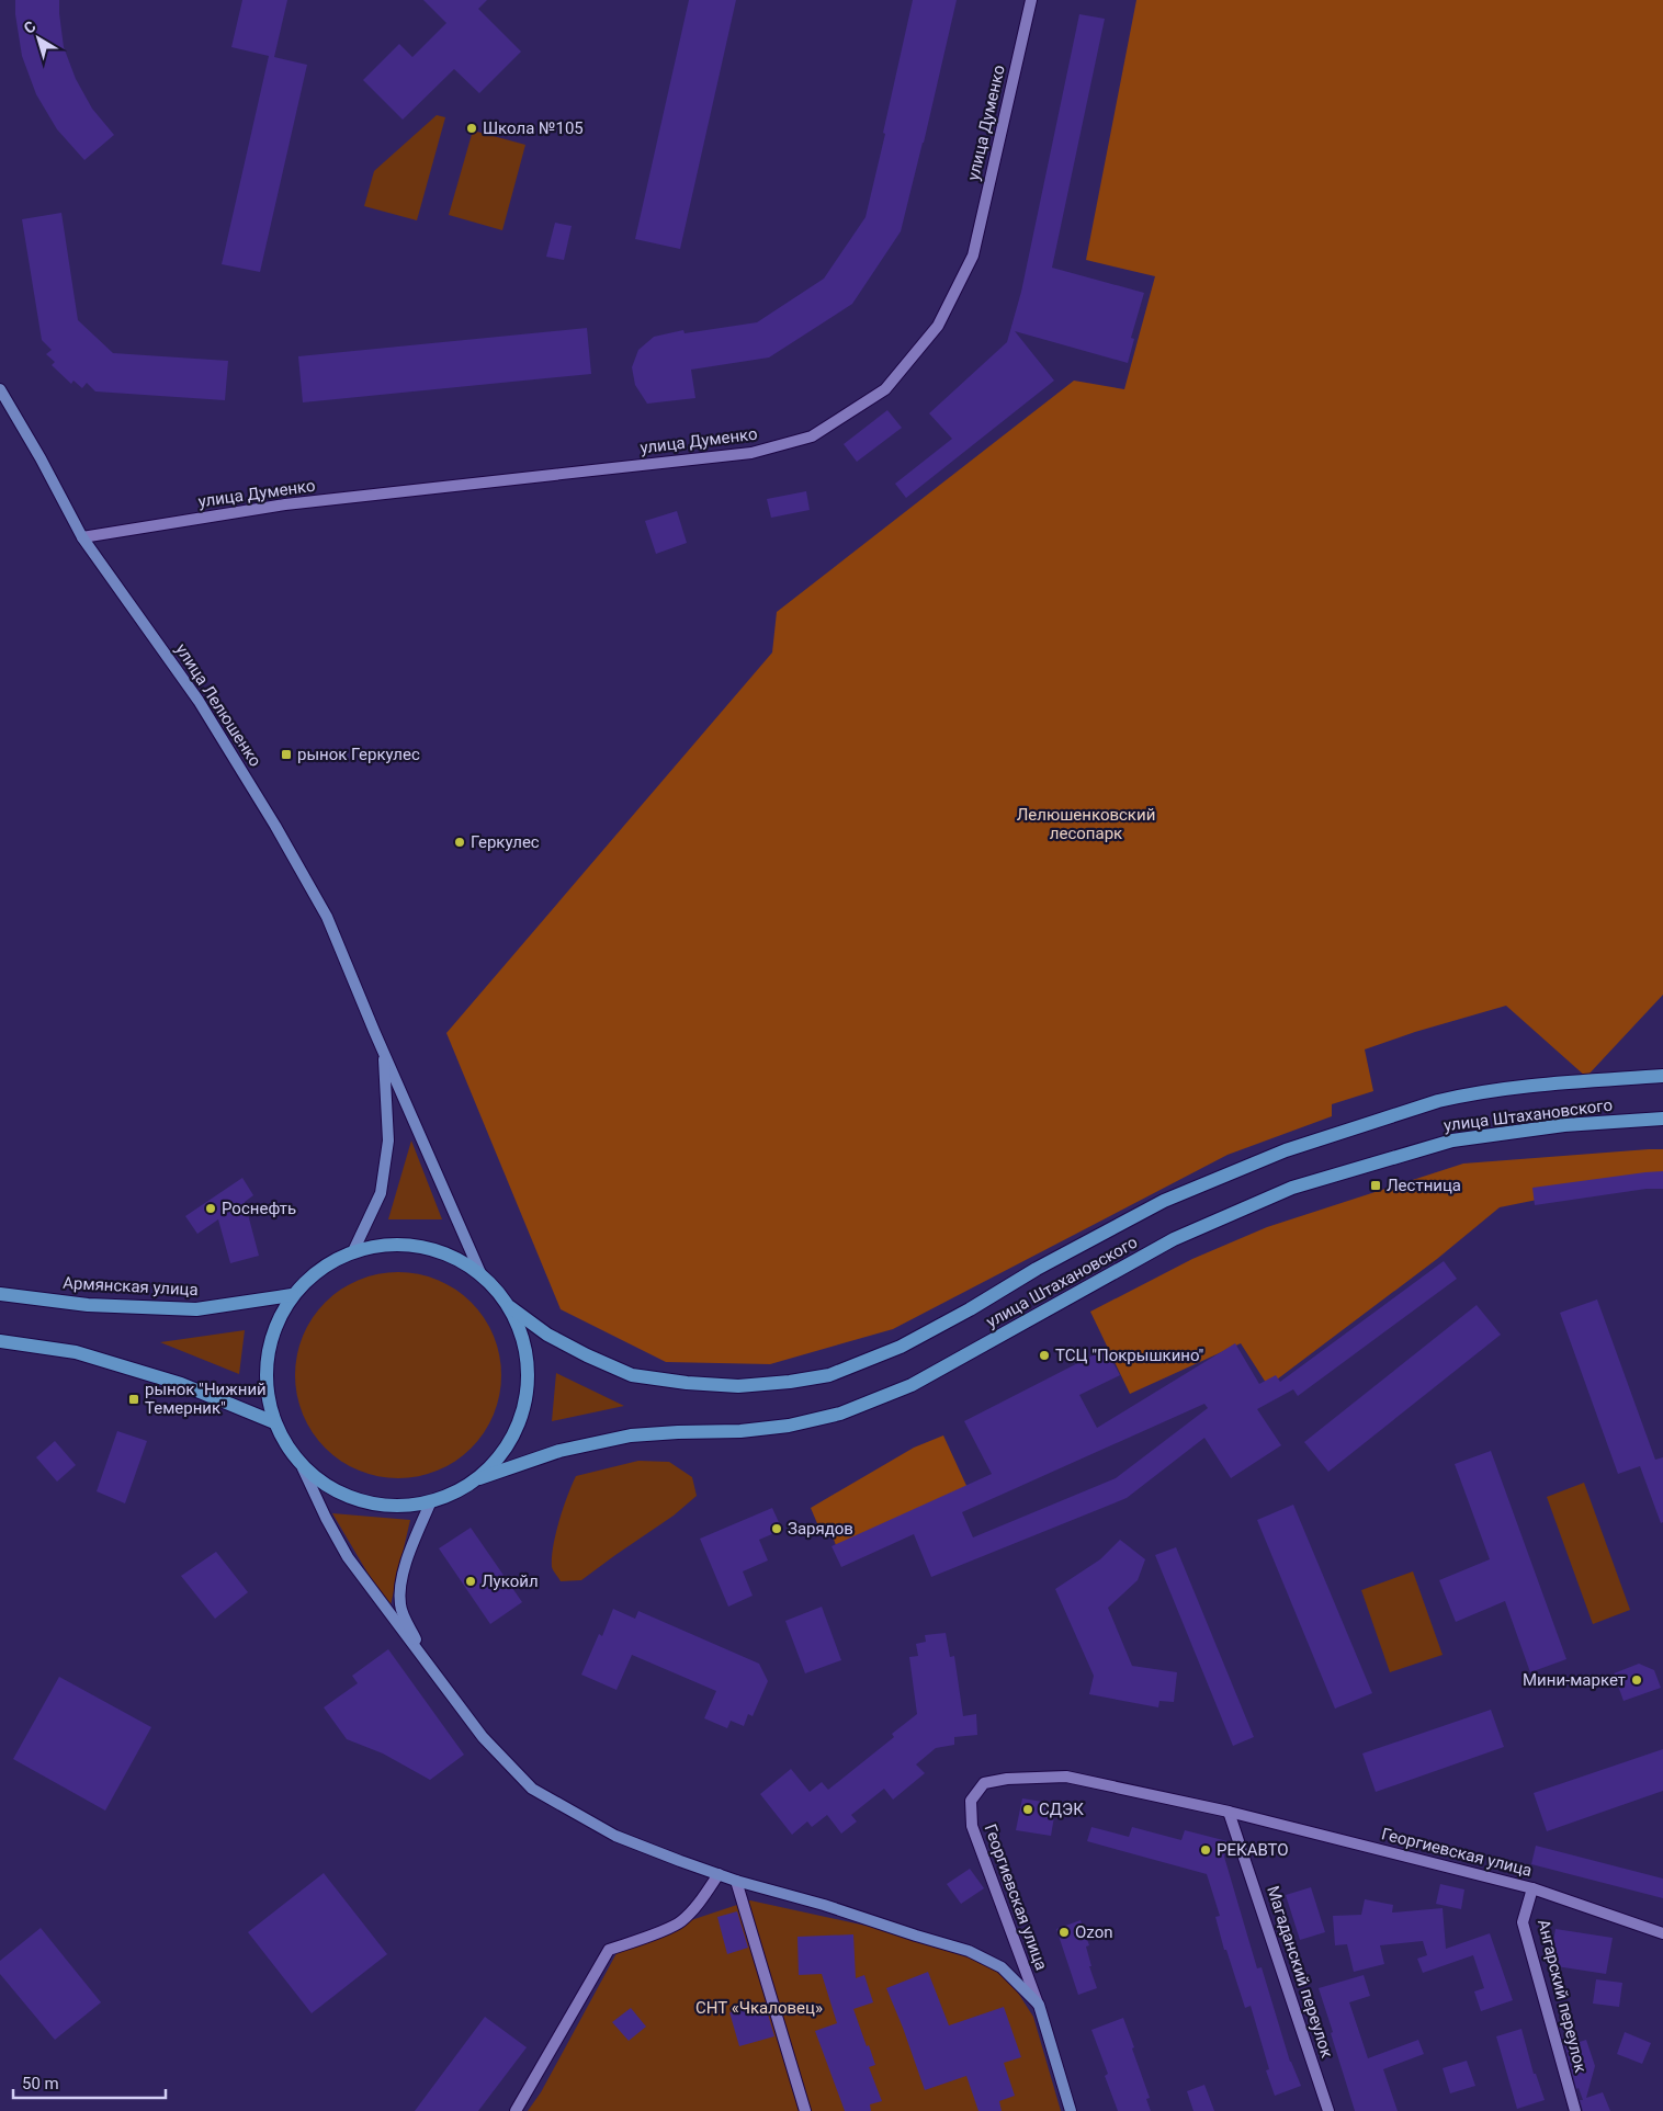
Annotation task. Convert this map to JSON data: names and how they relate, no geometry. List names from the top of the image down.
{
  "streets": {
    "main road": ["улица Штахановского", "Армянская улица"],
    "street": [
      "улица Думенко",
      "улица Лелюшенко",
      "Георгиевская улица",
      "Магаданский переулок",
      "Ангарский переулок"
    ]
  },
  "crossings": [
    ["улица Думенко", "улица Лелюшенко"],
    ["Георгиевская улица", "Магаданский переулок"],
    ["Георгиевская улица", "Ангарский переулок"]
  ],
  "parks": ["Лелюшенковский лесопарк", "СНТ «Чкаловец»"],
  "places": {
    "other": [
      "Школа №105",
      "Геркулес",
      "Роснефть",
      "ТСЦ \"Покрышкино\"",
      "Зарядов",
      "Лукойл",
      "Мини-маркет",
      "СДЭК",
      "РЕКАВТО",
      "Ozon"
    ],
    "transit": ["рынок Геркулес", "Лестница", "рынок \"Нижний Темерник\""]
  },
  "scale_bar": "50 m",
  "north": "top left"
}
